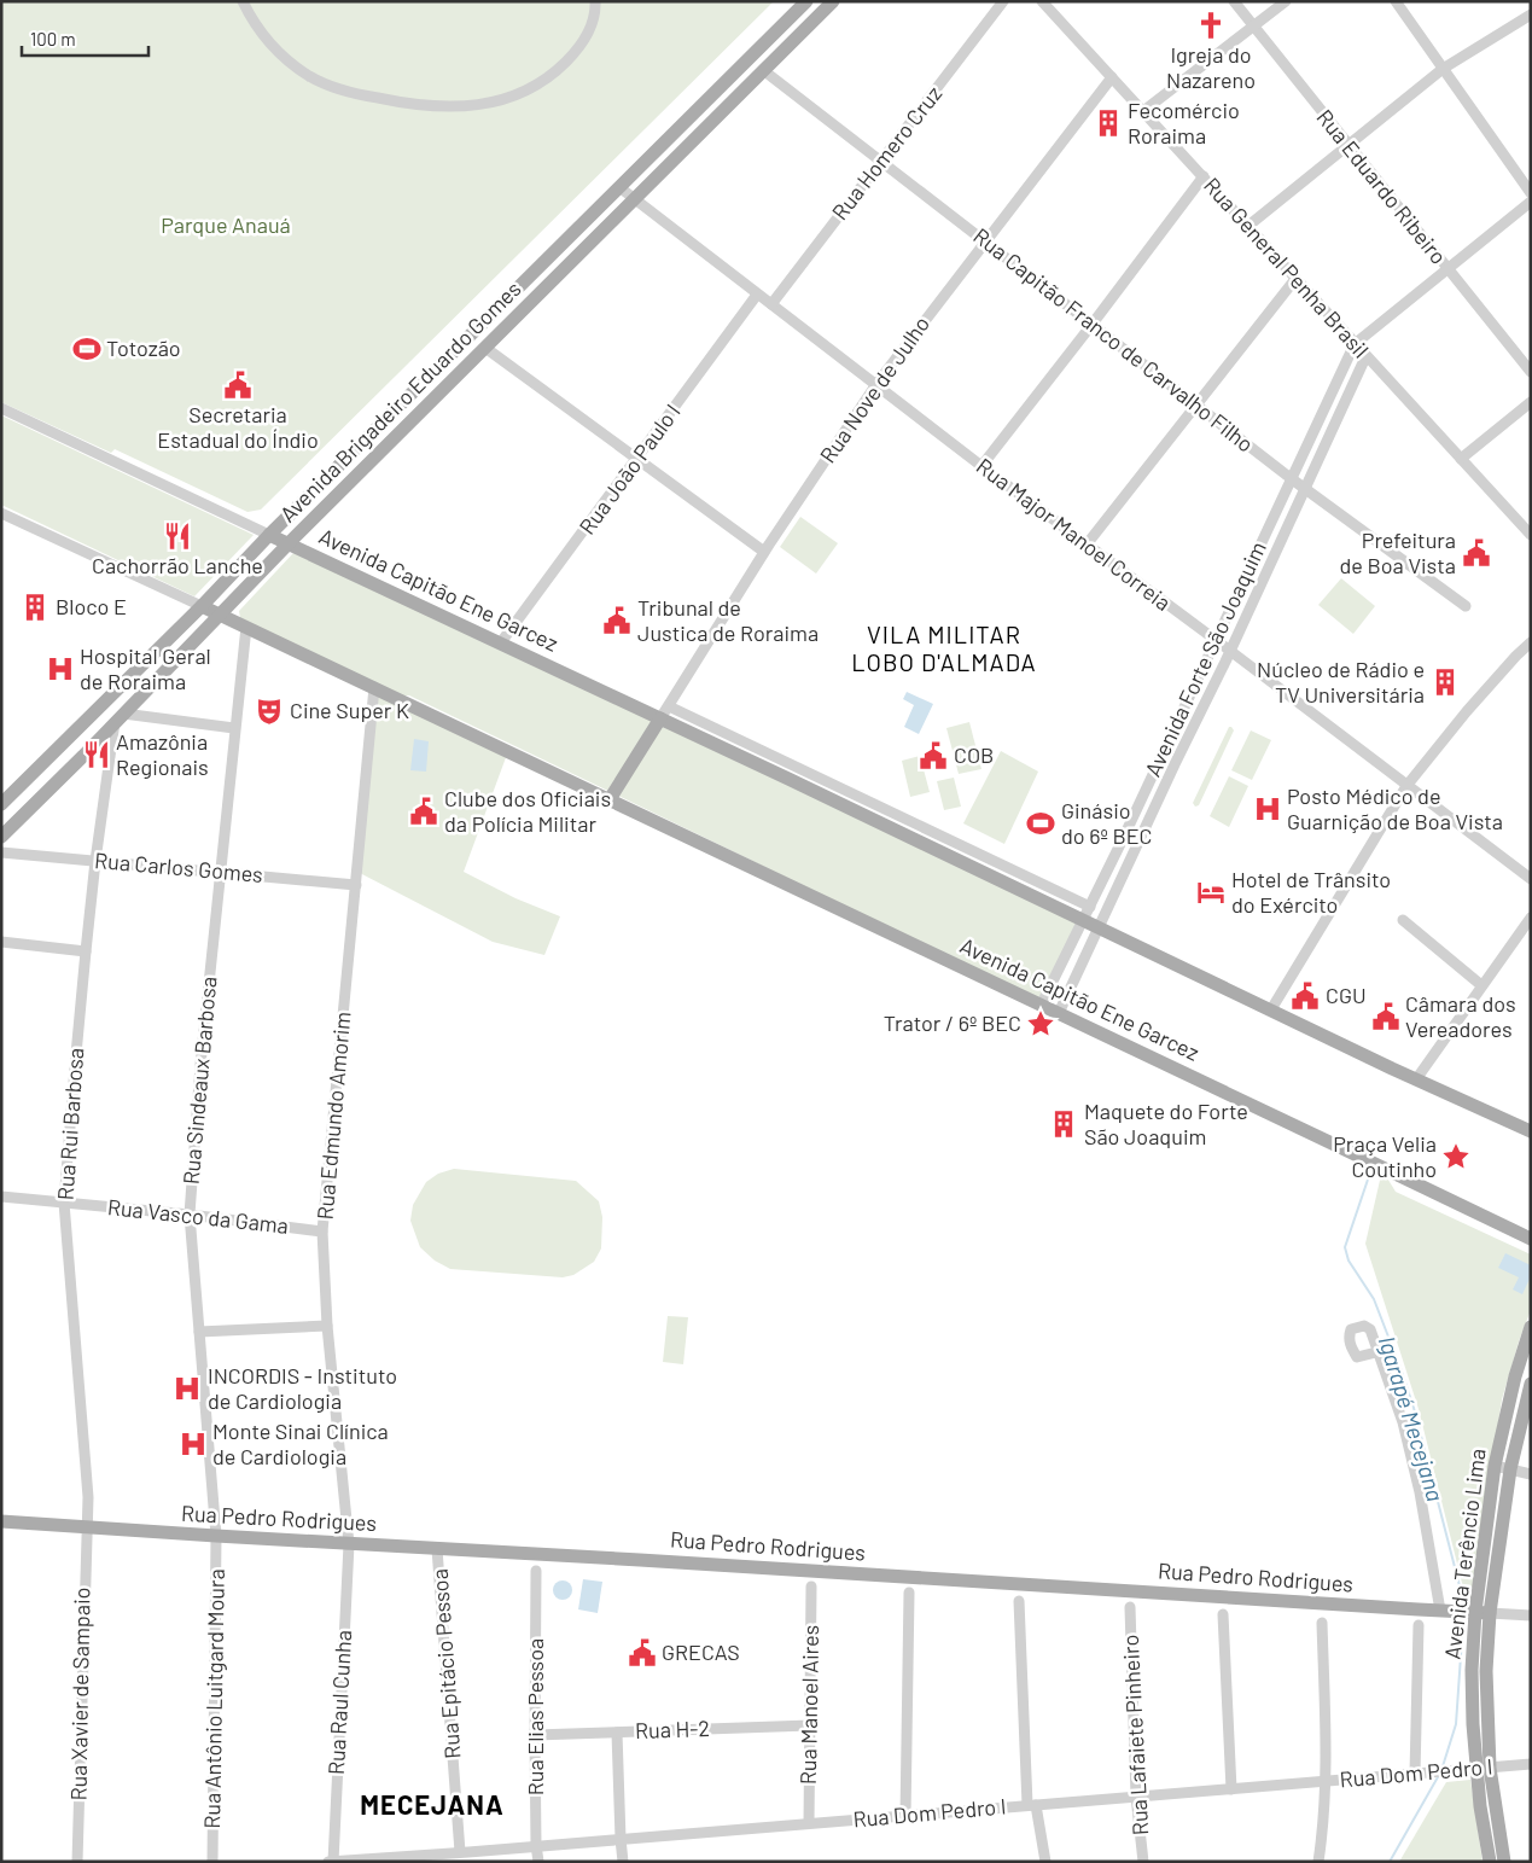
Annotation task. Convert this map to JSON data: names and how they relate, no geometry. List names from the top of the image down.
{
  "streets": {
    "main road": [
      "Avenida Brigadeiro Eduardo Gomes",
      "Avenida Capitão Ene Garcez",
      "Rua Pedro Rodrigues",
      "Avenida Terêncio Lima"
    ],
    "street": [
      "Rua Homero Cruz",
      "Rua Eduardo Ribeiro",
      "Rua General Penha Brasil",
      "Rua Capitão Franco de Carvalho Filho",
      "Rua Nove de Julho",
      "Rua João Paulo I",
      "Rua Major Manoel Correia",
      "Avenida Forte São Joaquim",
      "Rua Carlos Gomes",
      "Rua Sindeaux Barbosa",
      "Rua Edmundo Amorim",
      "Rua Rui Barbosa",
      "Rua Vasco da Gama",
      "Rua Epitácio Pessoa",
      "Rua Xavier de Sampaio",
      "Rua Antônio Luitgard Moura",
      "Rua Raul Cunha",
      "Rua Manoel Aires",
      "Rua Elias Pessoa",
      "Rua H-2",
      "Rua Lafaiete Pinheiro",
      "Rua Dom Pedro I"
    ]
  },
  "crossings": [
    ["Rua Homero Cruz", "Rua Capitão Franco de Carvalho Filho"],
    ["Rua Homero Cruz", "Rua Major Manoel Correia"],
    ["Rua General Penha Brasil", "Rua Nove de Julho"],
    ["Rua General Penha Brasil", "Avenida Forte São Joaquim"],
    ["Rua Capitão Franco de Carvalho Filho", "Rua Nove de Julho"],
    ["Rua Capitão Franco de Carvalho Filho", "Avenida Brigadeiro Eduardo Gomes"],
    ["Rua Capitão Franco de Carvalho Filho", "Avenida Forte São Joaquim"],
    ["Rua Nove de Julho", "Rua Major Manoel Correia"],
    ["Rua Nove de Julho", "Avenida Capitão Ene Garcez"],
    ["Avenida Brigadeiro Eduardo Gomes", "Rua Major Manoel Correia"],
    ["Avenida Brigadeiro Eduardo Gomes", "Avenida Capitão Ene Garcez"],
    ["Avenida Brigadeiro Eduardo Gomes", "Rua Rui Barbosa"],
    ["Rua João Paulo I", "Rua Major Manoel Correia"],
    ["Rua João Paulo I", "Avenida Capitão Ene Garcez"],
    ["Rua Major Manoel Correia", "Avenida Forte São Joaquim"],
    ["Avenida Capitão Ene Garcez", "Avenida Forte São Joaquim"],
    ["Avenida Capitão Ene Garcez", "Rua Sindeaux Barbosa"],
    ["Avenida Capitão Ene Garcez", "Rua Edmundo Amorim"],
    ["Rua Carlos Gomes", "Rua Sindeaux Barbosa"],
    ["Rua Carlos Gomes", "Rua Edmundo Amorim"],
    ["Rua Carlos Gomes", "Rua Rui Barbosa"],
    ["Rua Sindeaux Barbosa", "Rua Vasco da Gama"],
    ["Rua Sindeaux Barbosa", "Rua Pedro Rodrigues"],
    ["Rua Sindeaux Barbosa", "Rua Antônio Luitgard Moura"],
    ["Rua Edmundo Amorim", "Rua Vasco da Gama"],
    ["Rua Edmundo Amorim", "Rua Pedro Rodrigues"],
    ["Rua Edmundo Amorim", "Rua Raul Cunha"],
    ["Rua Rui Barbosa", "Rua Vasco da Gama"],
    ["Rua Rui Barbosa", "Rua Pedro Rodrigues"],
    ["Rua Rui Barbosa", "Rua Xavier de Sampaio"],
    ["Rua Pedro Rodrigues", "Avenida Terêncio Lima"],
    ["Rua Pedro Rodrigues", "Rua Epitácio Pessoa"],
    ["Rua Pedro Rodrigues", "Rua Xavier de Sampaio"],
    ["Rua Pedro Rodrigues", "Rua Antônio Luitgard Moura"],
    ["Rua Pedro Rodrigues", "Rua Raul Cunha"],
    ["Avenida Terêncio Lima", "Rua Dom Pedro I"],
    ["Rua Epitácio Pessoa", "Rua Dom Pedro I"],
    ["Rua Raul Cunha", "Rua Dom Pedro I"],
    ["Rua Manoel Aires", "Rua H-2"],
    ["Rua Manoel Aires", "Rua Dom Pedro I"],
    ["Rua Elias Pessoa", "Rua H-2"],
    ["Rua Elias Pessoa", "Rua Dom Pedro I"],
    ["Rua Lafaiete Pinheiro", "Rua Dom Pedro I"]
  ],
  "districts": ["VILA MILITAR LOBO D'ALMADA", "MECEJANA"],
  "water": ["Igarapé Mecejana"],
  "parks": ["Parque Anauá"],
  "places": {
    "church": ["Igreja do Nazareno"],
    "building": [
      "Fecomércio Roraima",
      "Bloco E",
      "Núcleo de Rádio e TV Universitária",
      "Maquete do Forte São Joaquim"
    ],
    "sports": ["Totozão", "Ginásio do 6º BEC"],
    "public building": [
      "Secretaria Estadual do Índio",
      "Prefeitura de Boa Vista",
      "Tribunal de Justica de Roraima",
      "COB",
      "Clube dos Oficiais da Polícia Militar",
      "CGU",
      "Câmara dos Vereadores",
      "GRECAS"
    ],
    "restaurant": ["Cachorrão Lanche", "Amazônia Regionais"],
    "hospital": [
      "Hospital Geral de Roraima",
      "Posto Médico de Guarnição de Boa Vista",
      "INCORDIS - Instituto de Cardiologia",
      "Monte Sinai Clínica de Cardiologia"
    ],
    "theatre": ["Cine Super K"],
    "hotel": ["Hotel de Trânsito do Exército"],
    "place": ["Trator / 6º BEC", "Praça Velia Coutinho"]
  },
  "scale_bar": "100 m"
}
